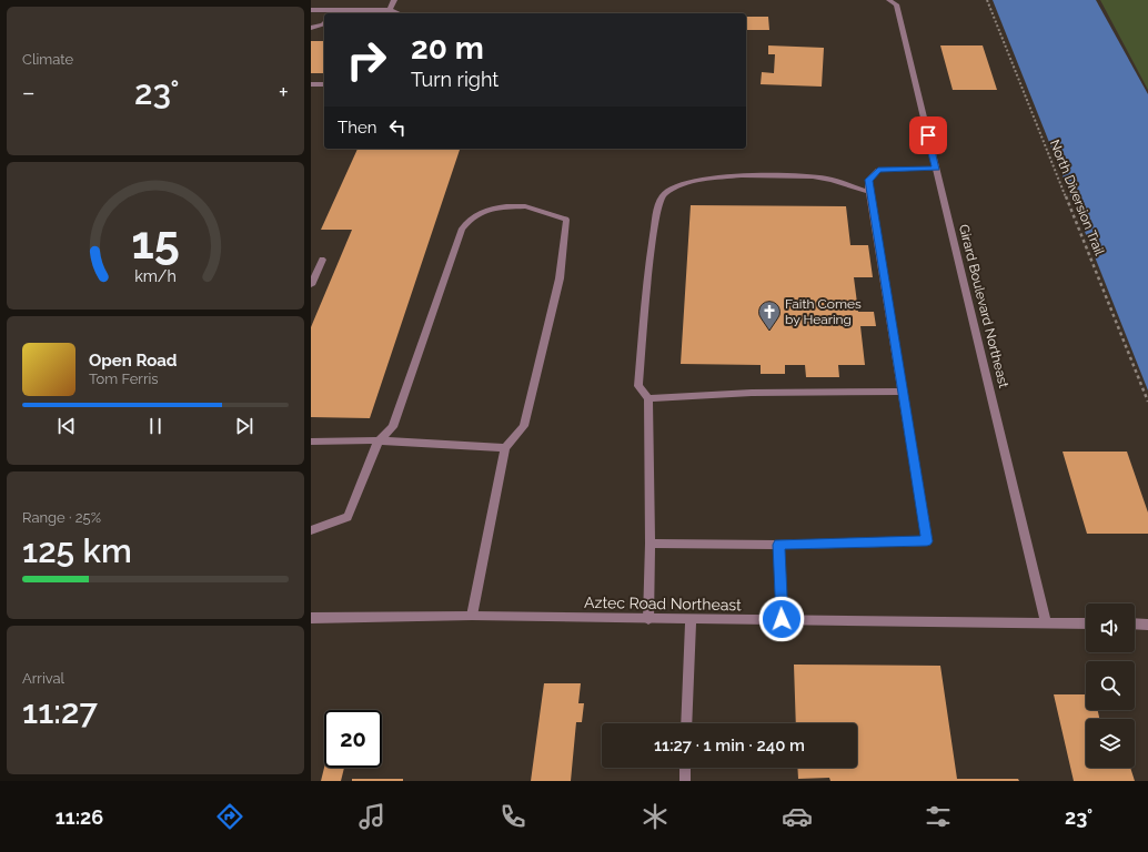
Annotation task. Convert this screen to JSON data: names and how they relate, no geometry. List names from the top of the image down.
{
  "streets": {
    "street": ["Girard Boulevard Northeast", "Aztec Road Northeast"],
    "path": ["North Diversion Trail"]
  },
  "crossings": [
    ["Girard Boulevard Northeast", "Aztec Road Northeast"]
  ],
  "places": {
    "church": ["Faith Comes by Hearing"]
  },
  "page": {
    "tile": [
      "Climate",
      ["Range · 25%", "125 km"],
      ["Arrival", "11:27"]
    ],
    "turn": ["20 m", "Turn right"],
    "heat": ["−", "23°", "+"],
    "then": "Then",
    "song": ["Open Road", "Tom Ferris"],
    "limit": "20",
    "trip": "11:27 · 1 min · 240 m",
    "tabs": ["11:26", "23°"],
    "gauge": ["15", "km/h"]
  }
}
